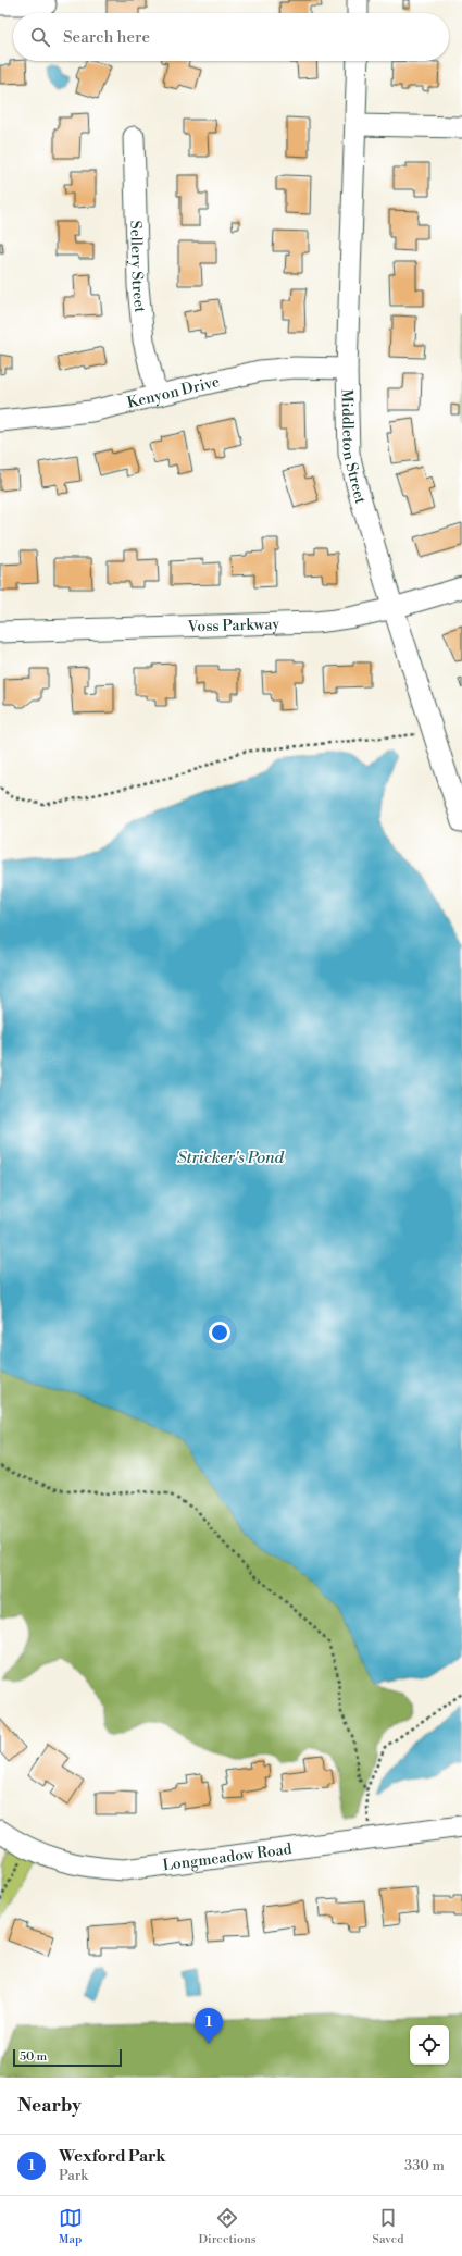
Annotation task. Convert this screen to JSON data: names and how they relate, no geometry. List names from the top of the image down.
{
  "streets": {
    "street": [
      "Sellery Street",
      "Kenyon Drive",
      "Middleton Street",
      "Voss Parkway",
      "Longmeadow Road"
    ]
  },
  "crossings": [
    ["Sellery Street", "Kenyon Drive"],
    ["Kenyon Drive", "Middleton Street"],
    ["Middleton Street", "Voss Parkway"]
  ],
  "water": ["Stricker's Pond"],
  "scale_bar": "50 m",
  "page": {
    "search": "Search here",
    "pins": "1",
    "scale": "50 m",
    "heading": "Nearby",
    "list": [
      {
        "mark": "1",
        "name": "Wexford Park",
        "note": "Park",
        "value": "330 m"
      }
    ],
    "nav": ["Map", "Directions", "Saved"]
  }
}
